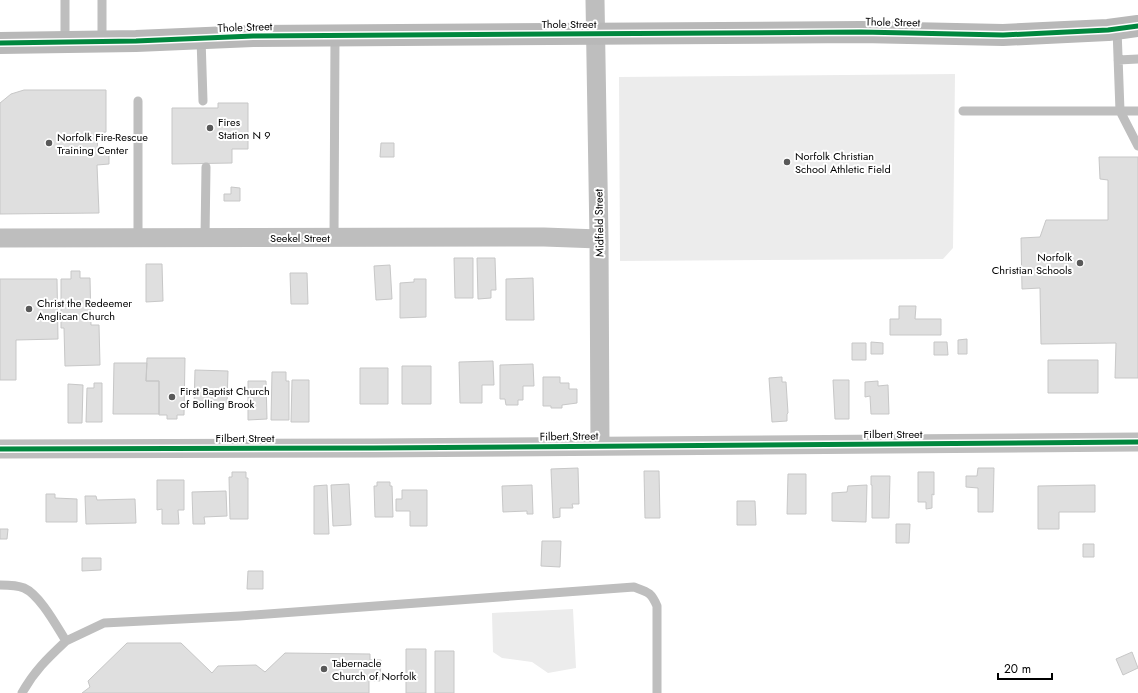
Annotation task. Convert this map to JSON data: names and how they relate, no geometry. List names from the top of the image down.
{
  "streets": {
    "street": [
      "Thole Street",
      "Midfield Street",
      "Seekel Street",
      "Filbert Street"
    ]
  },
  "crossings": [
    ["Thole Street", "Midfield Street"],
    ["Midfield Street", "Seekel Street"],
    ["Midfield Street", "Filbert Street"]
  ],
  "places": [
    "Fires Station N 9",
    "Norfolk Fire-Rescue Training Center",
    "Norfolk Christian School Athletic Field",
    "Norfolk Christian Schools",
    "Christ the Redeemer Anglican Church",
    "First Baptist Church of Bolling Brook",
    "Tabernacle Church of Norfolk"
  ],
  "scale_bar": "20 m"
}
